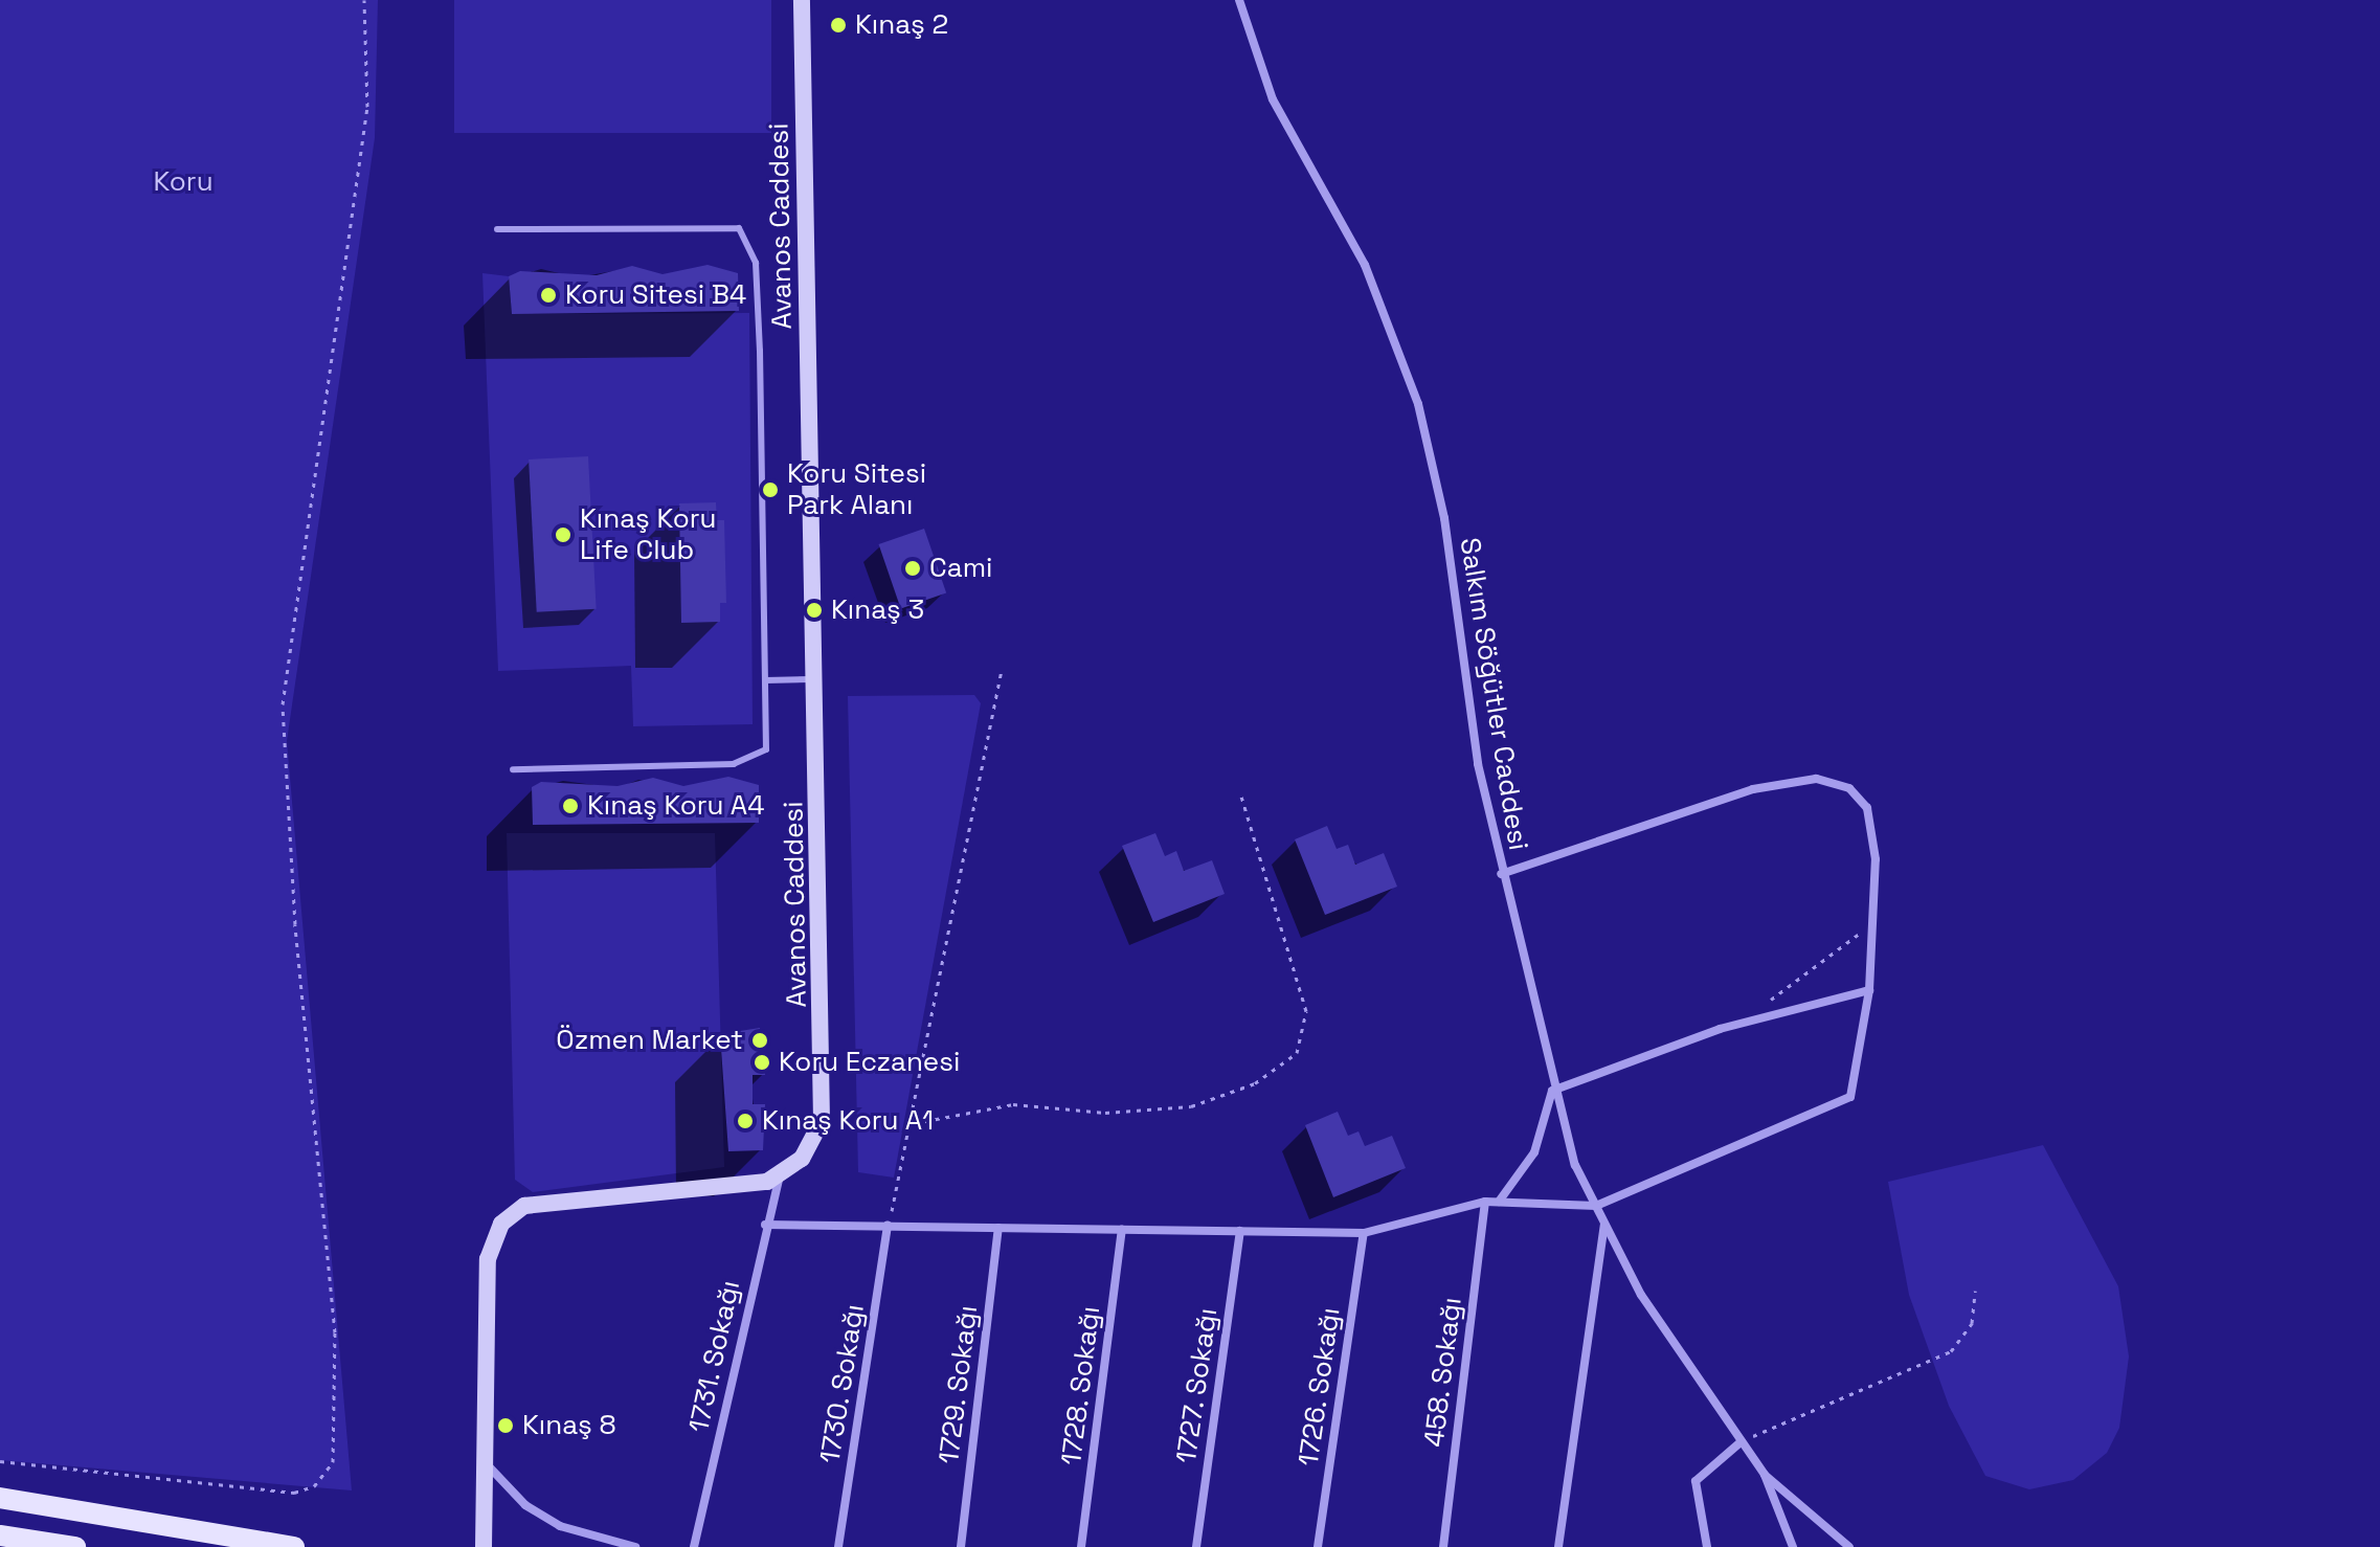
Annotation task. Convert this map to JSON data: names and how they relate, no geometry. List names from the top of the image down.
{
  "streets": {
    "street": [
      "Avanos Caddesi",
      "Salkım Söğütler Caddesi",
      "1731. Sokağı",
      "458. Sokağı",
      "1730. Sokağı",
      "1729. Sokağı",
      "1728. Sokağı",
      "1727. Sokağı",
      "1726. Sokağı"
    ]
  },
  "crossings": [
    ["Avanos Caddesi", "1731. Sokağı"]
  ],
  "parks": ["Koru"],
  "places": [
    "Kınaş 2",
    "Koru Sitesi B4",
    "Koru Sitesi Park Alanı",
    "Kınaş Koru Life Club",
    "Cami",
    "Kınaş 3",
    "Kınaş Koru A4",
    "Özmen Market",
    "Koru Eczanesi",
    "Kınaş Koru A1",
    "Kınaş 8"
  ]
}
